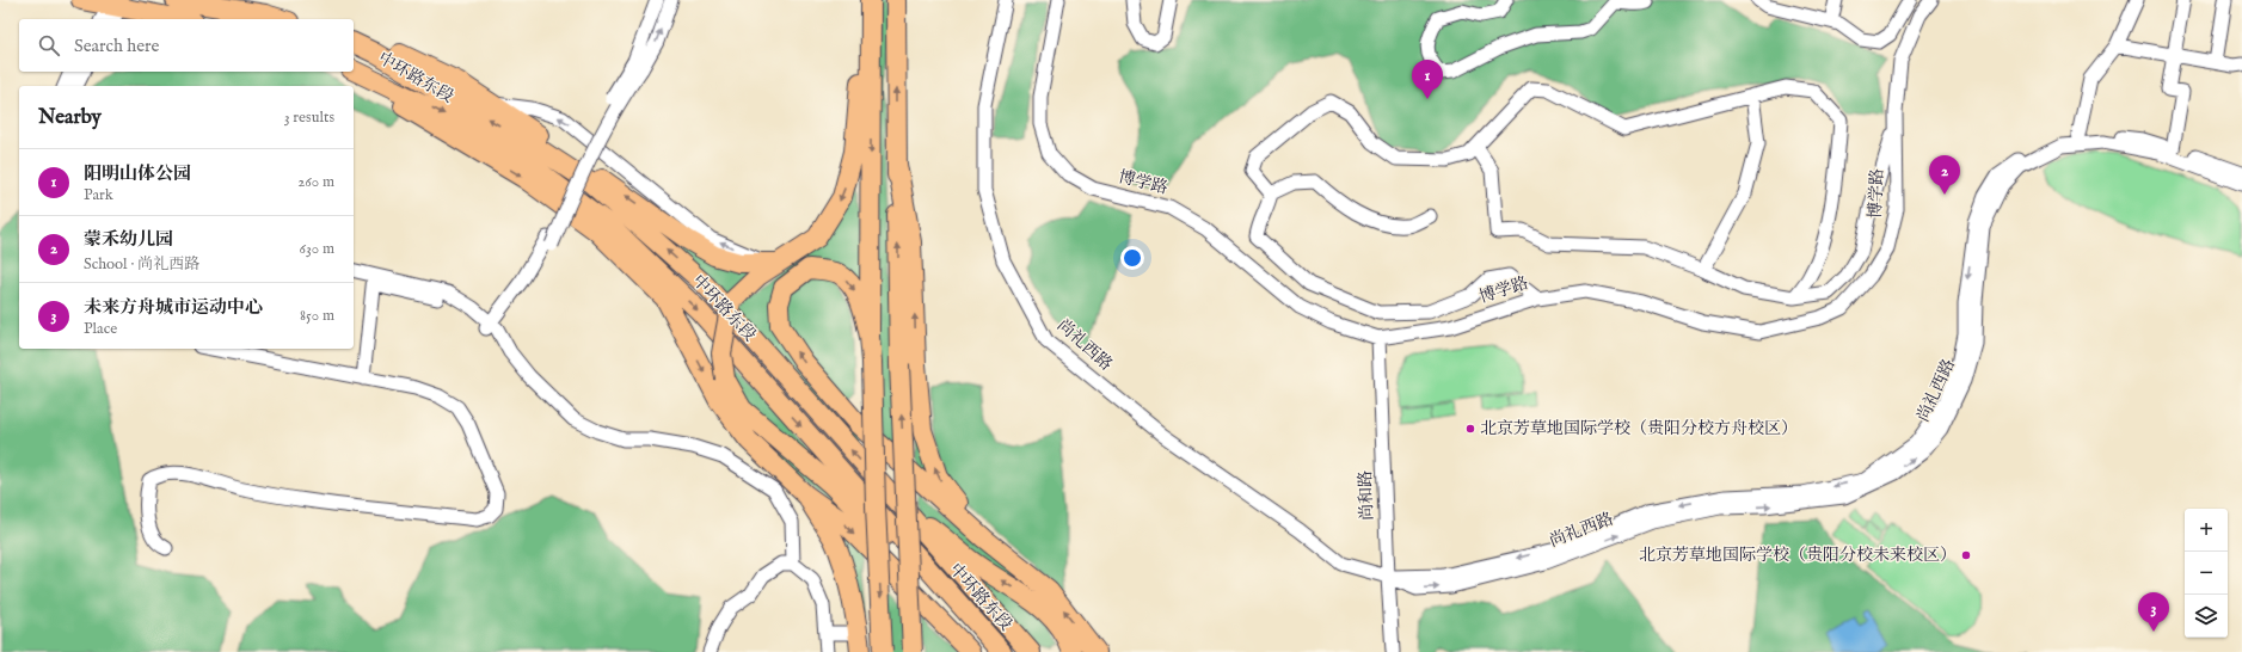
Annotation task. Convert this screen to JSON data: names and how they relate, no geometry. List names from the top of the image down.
{
  "streets": {
    "highway": ["中环路东段"],
    "street": ["博学路", "尚礼西路", "尚和路"]
  },
  "crossings": [
    ["博学路", "尚和路"],
    ["尚礼西路", "尚和路"]
  ],
  "places": ["北京芳草地国际学校（贵阳分校方舟校区）", "北京芳草地国际学校（贵阳分校未来校区）"],
  "page": {
    "search": "Search here",
    "pins": ["1", "2", "3"],
    "heading": ["Nearby", "3 results"],
    "list": [
      {
        "mark": "1",
        "name": "阳明山体公园",
        "note": "Park",
        "value": "260 m"
      },
      {
        "mark": "2",
        "name": "蒙禾幼儿园",
        "note": "School · 尚礼西路",
        "value": "630 m"
      },
      {
        "mark": "3",
        "name": "未来方舟城市运动中心",
        "note": "Place",
        "value": "850 m"
      }
    ],
    "map_buttons": ["+", "−"]
  }
}
